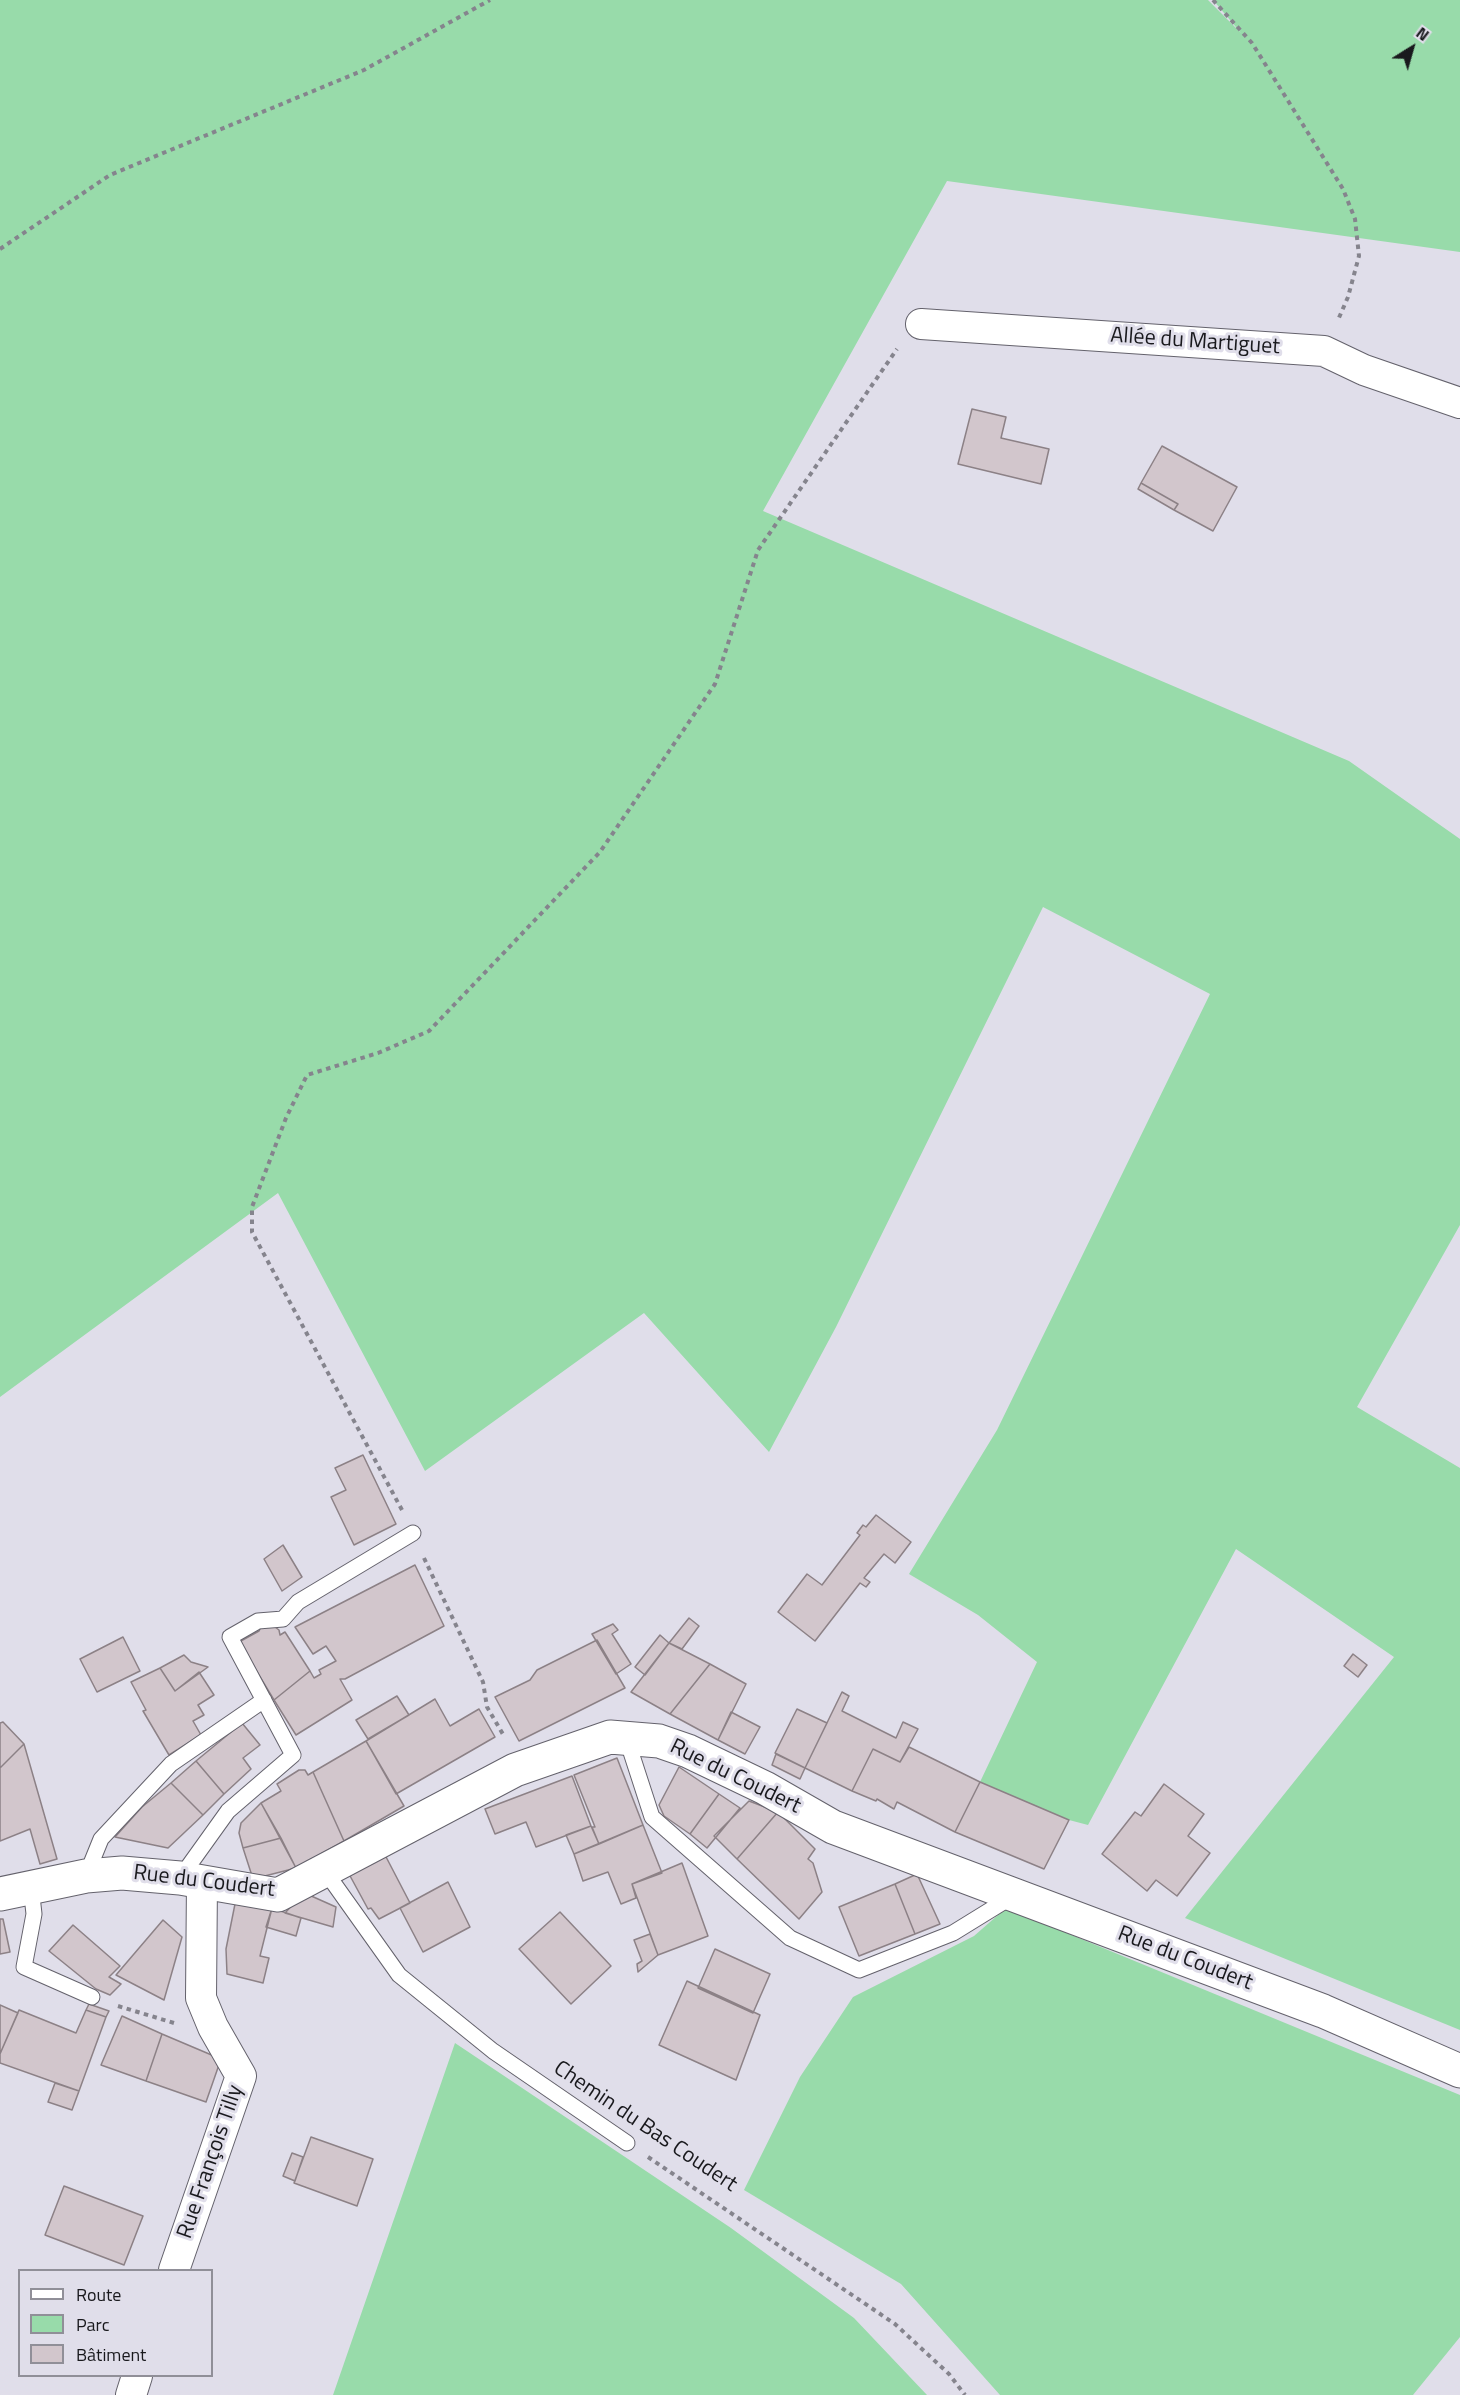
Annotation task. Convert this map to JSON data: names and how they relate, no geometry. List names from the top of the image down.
{
  "streets": {
    "street": ["Allée du Martiguet", "Rue du Coudert", "Rue François Tilly"],
    "lane": ["Chemin du Bas Coudert"]
  },
  "crossings": [
    ["Rue du Coudert", "Chemin du Bas Coudert"],
    ["Rue du Coudert", "Rue François Tilly"]
  ],
  "legend": ["Route", "Parc", "Bâtiment"],
  "north": "top right"
}
